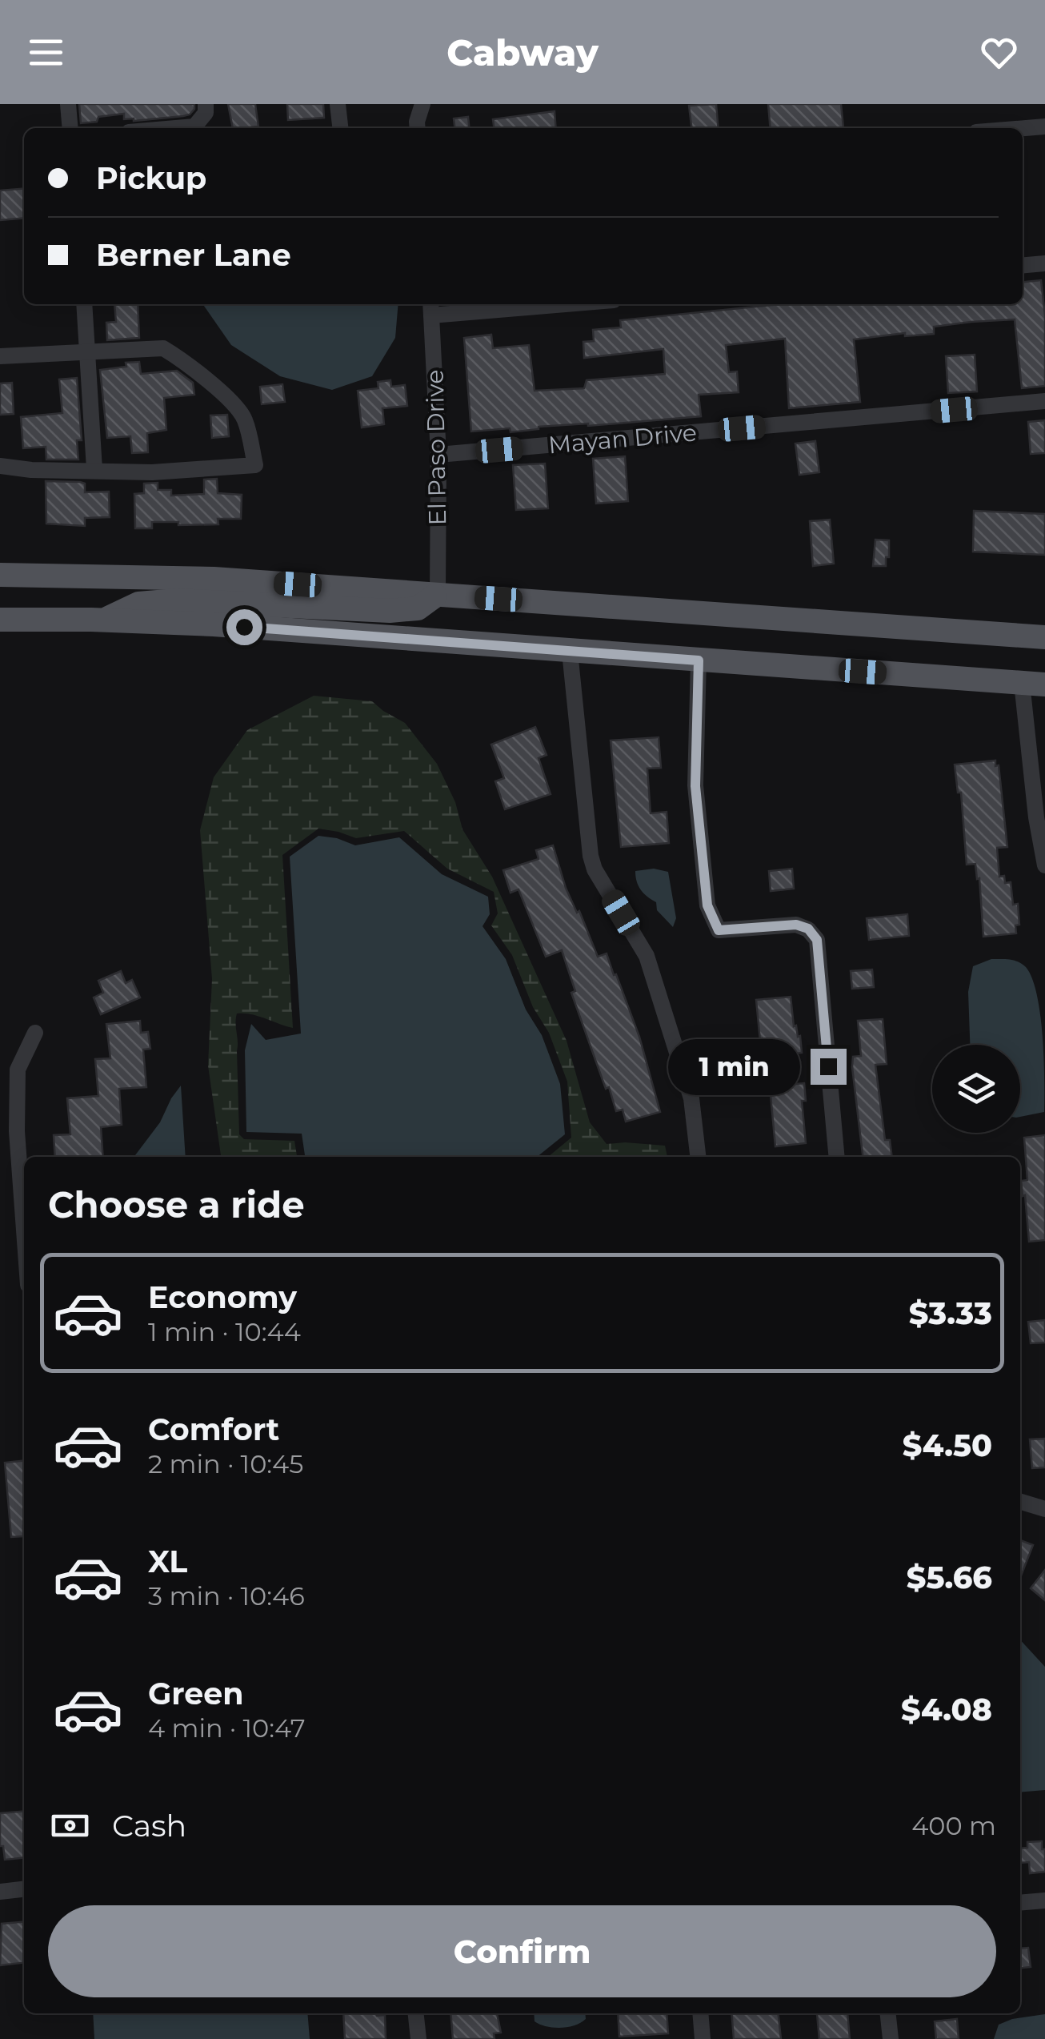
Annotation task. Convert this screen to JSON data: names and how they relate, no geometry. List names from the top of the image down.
{
  "streets": {
    "street": ["Mayan Drive", "El Paso Drive"]
  },
  "crossings": [
    ["Mayan Drive", "El Paso Drive"]
  ],
  "page": {
    "header": "Cabway",
    "banner": ["Pickup", "Berner Lane"],
    "bubble": "1 min",
    "heading": "Choose a ride",
    "list": [
      {
        "name": "Economy",
        "note": "1 min · 10:44",
        "value": "$3.33"
      },
      {
        "name": "Comfort",
        "note": "2 min · 10:45",
        "value": "$4.50"
      },
      {
        "name": "XL",
        "note": "3 min · 10:46",
        "value": "$5.66"
      },
      {
        "name": "Green",
        "note": "4 min · 10:47",
        "value": "$4.08"
      }
    ],
    "pay": ["Cash", "400 m"],
    "buttons": "Confirm"
  }
}
